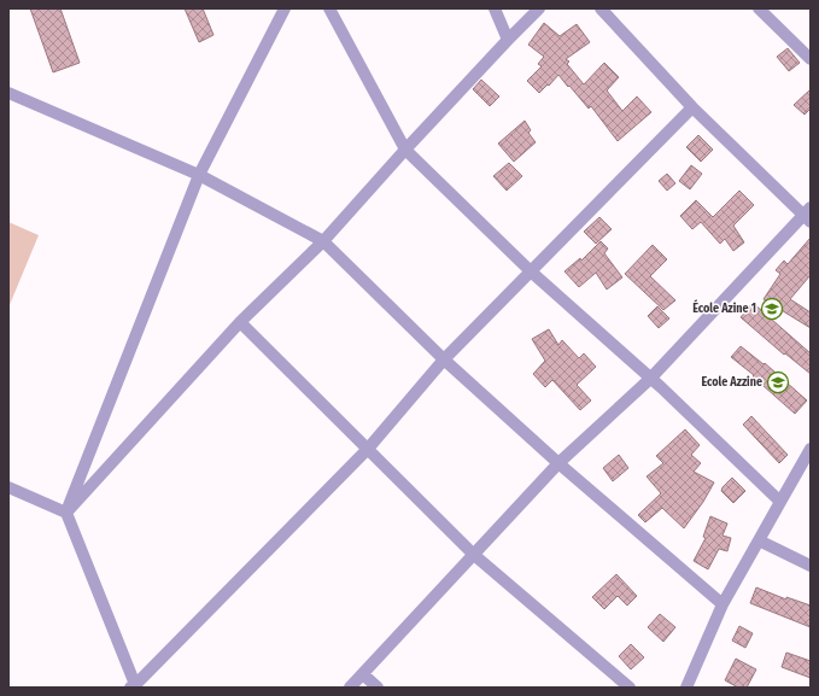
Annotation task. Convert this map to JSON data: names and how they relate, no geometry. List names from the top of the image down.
{
  "places": {
    "school or university": ["École Azine 1", "Ecole Azzine"]
  }
}
